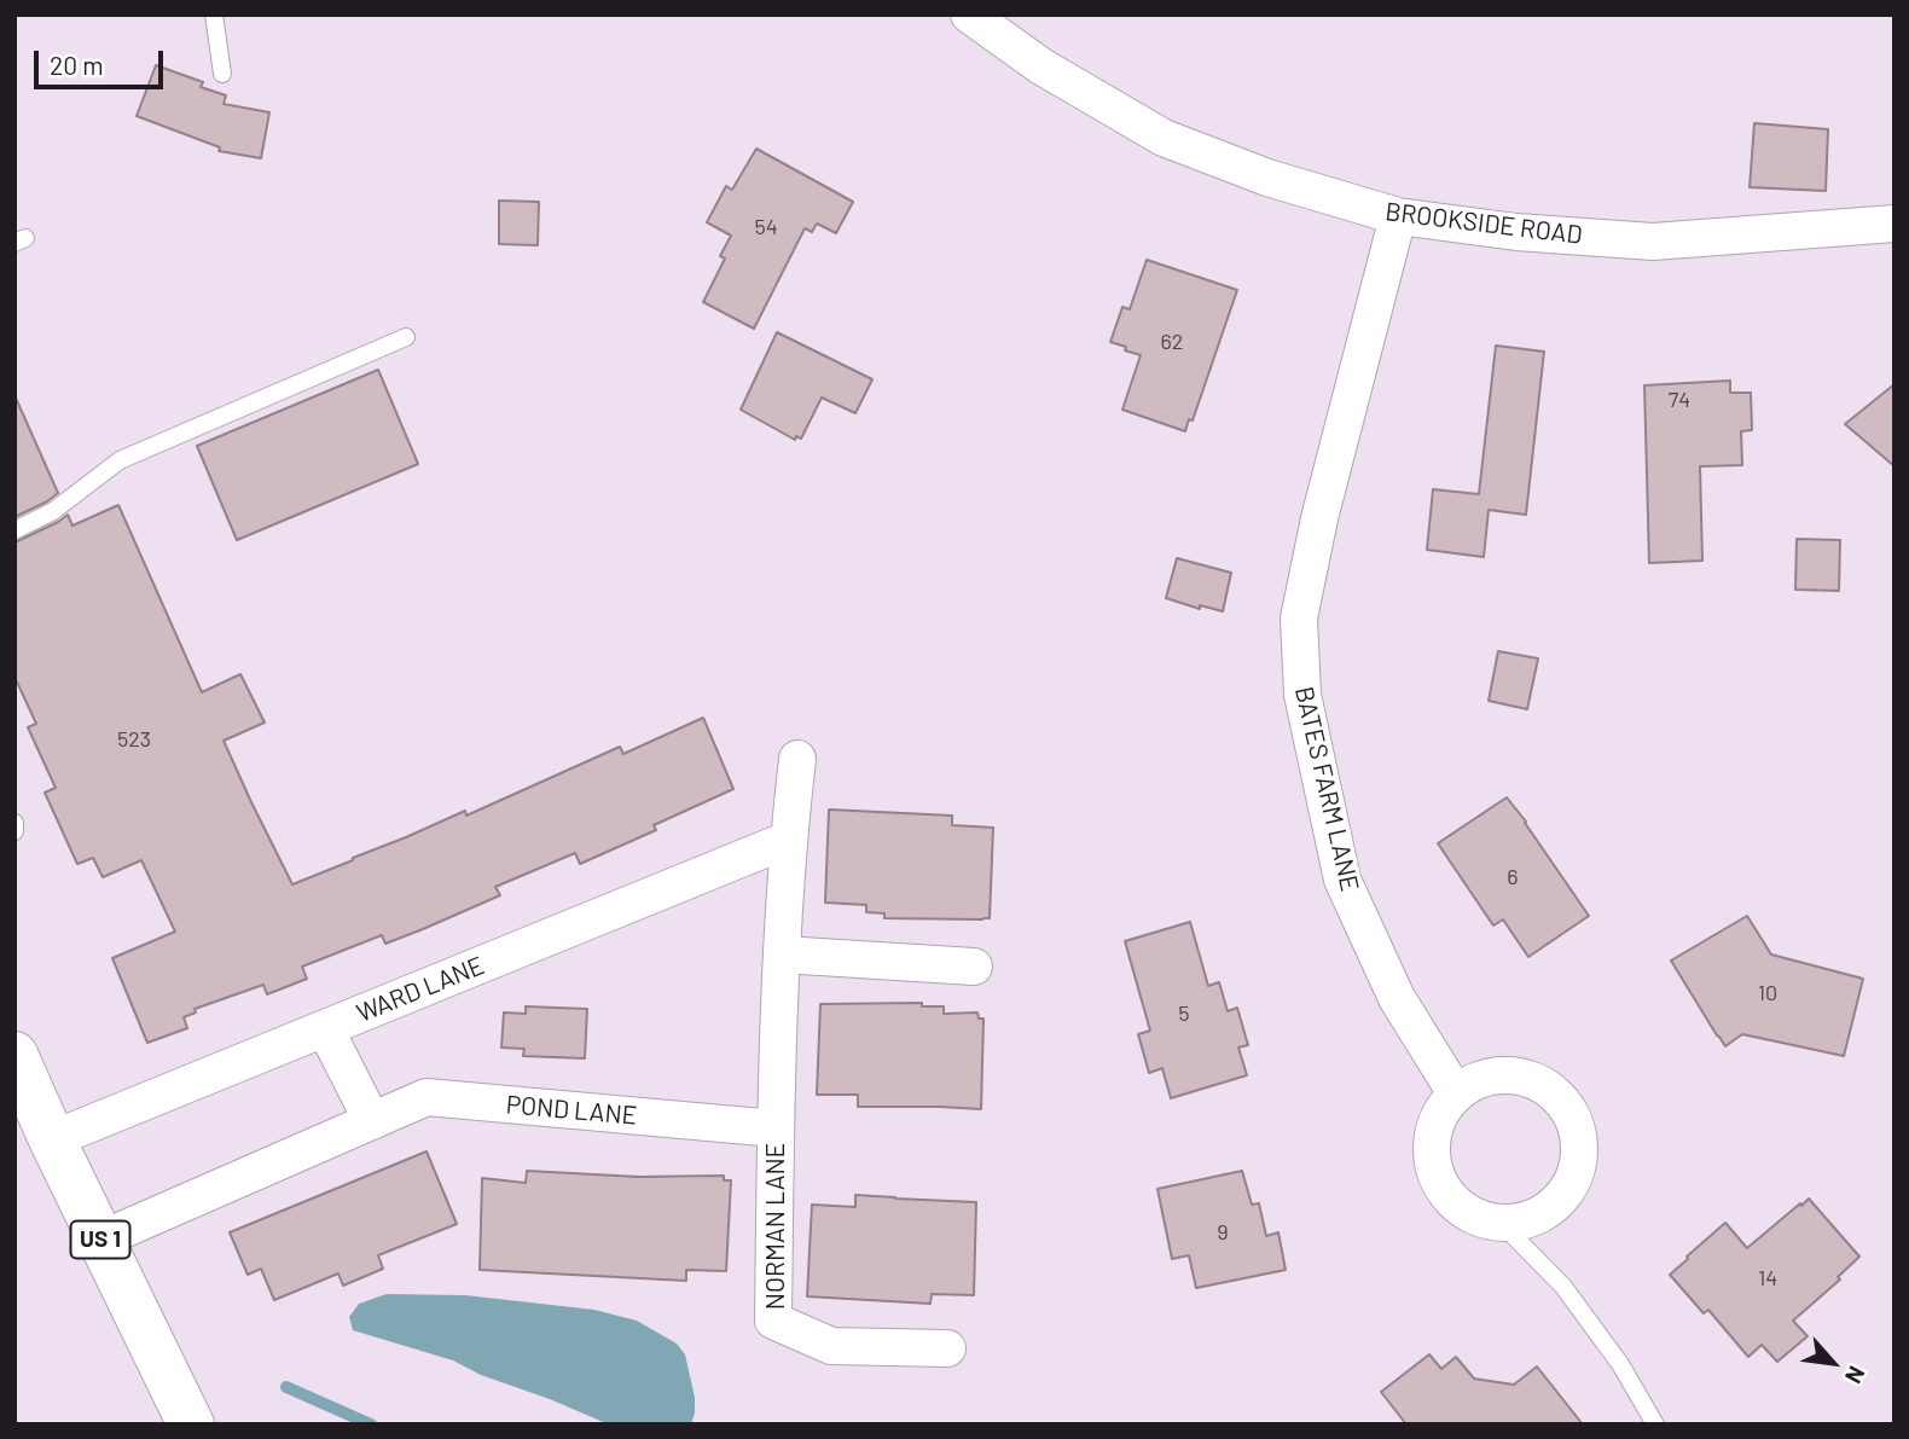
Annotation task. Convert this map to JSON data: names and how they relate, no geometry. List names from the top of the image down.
{
  "streets": {
    "main road": ["US 1"],
    "street": [
      "BROOKSIDE ROAD",
      "BATES FARM LANE",
      "WARD LANE",
      "POND LANE",
      "NORMAN LANE"
    ]
  },
  "crossings": [
    ["BROOKSIDE ROAD", "BATES FARM LANE"],
    ["WARD LANE", "NORMAN LANE"],
    ["WARD LANE", "US 1"],
    ["POND LANE", "NORMAN LANE"],
    ["POND LANE", "US 1"]
  ],
  "house_numbers": [
    "54",
    "62",
    "74",
    "523",
    "6",
    "10",
    "5",
    "9",
    "14"
  ],
  "scale_bar": "20 m",
  "north": "bottom right"
}
